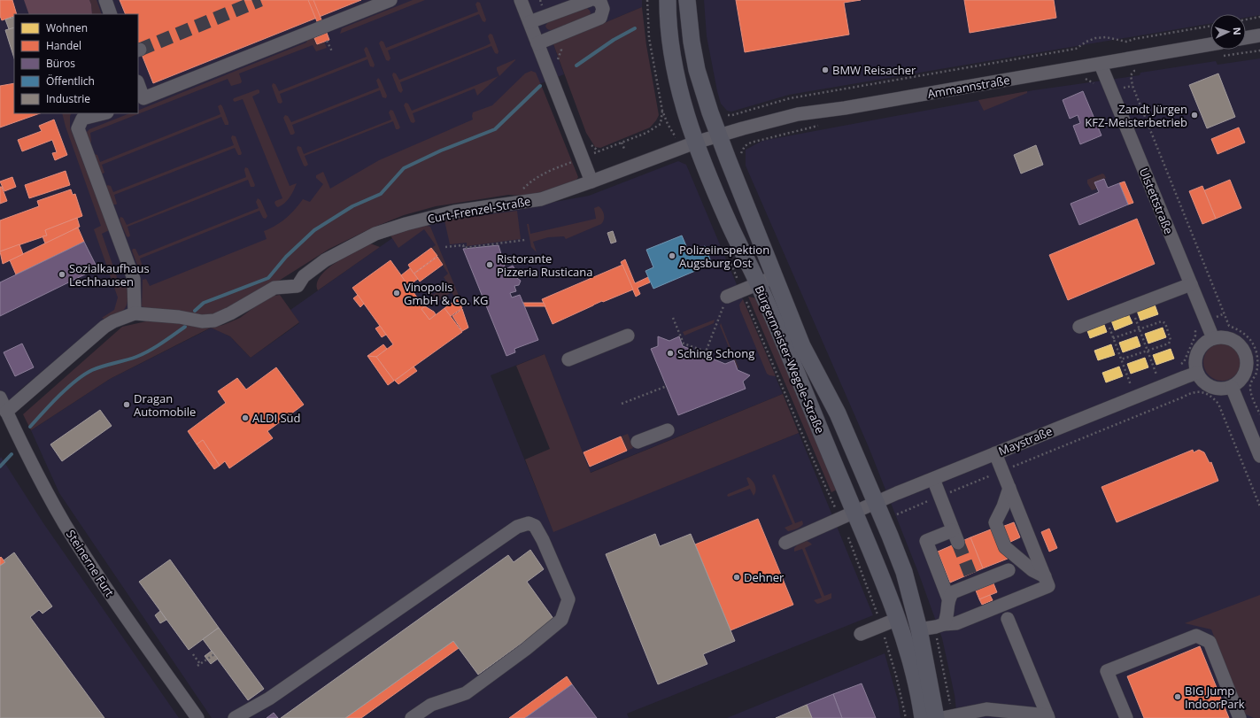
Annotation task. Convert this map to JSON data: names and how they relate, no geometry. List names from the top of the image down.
{
  "streets": {
    "main road": ["Bürgermeister-Wegele-Straße"],
    "street": [
      "Ammannstraße",
      "Ulstettstraße",
      "Curt-Frenzel-Straße",
      "Maystraße",
      "Steinerne Furt"
    ]
  },
  "crossings": [
    ["Ammannstraße", "Ulstettstraße"],
    ["Ammannstraße", "Curt-Frenzel-Straße"],
    ["Ammannstraße", "Bürgermeister-Wegele-Straße"],
    ["Ulstettstraße", "Maystraße"],
    ["Curt-Frenzel-Straße", "Bürgermeister-Wegele-Straße"],
    ["Bürgermeister-Wegele-Straße", "Maystraße"]
  ],
  "places": [
    "BMW Reisacher",
    "Zandt Jürgen KFZ-Meisterbetrieb",
    "Polizeiinspektion Augsburg Ost",
    "Ristorante Pizzeria Rusticana",
    "Sozialkaufhaus Lechhausen",
    "Vinopolis GmbH & Co. KG",
    "Sching Schong",
    "Dragan Automobile",
    "ALDI Süd",
    "Dehner",
    "BIG Jump IndoorPark"
  ],
  "legend": [
    "Wohnen",
    "Handel",
    "Büros",
    "Öffentlich",
    "Industrie"
  ],
  "north": "right"
}
